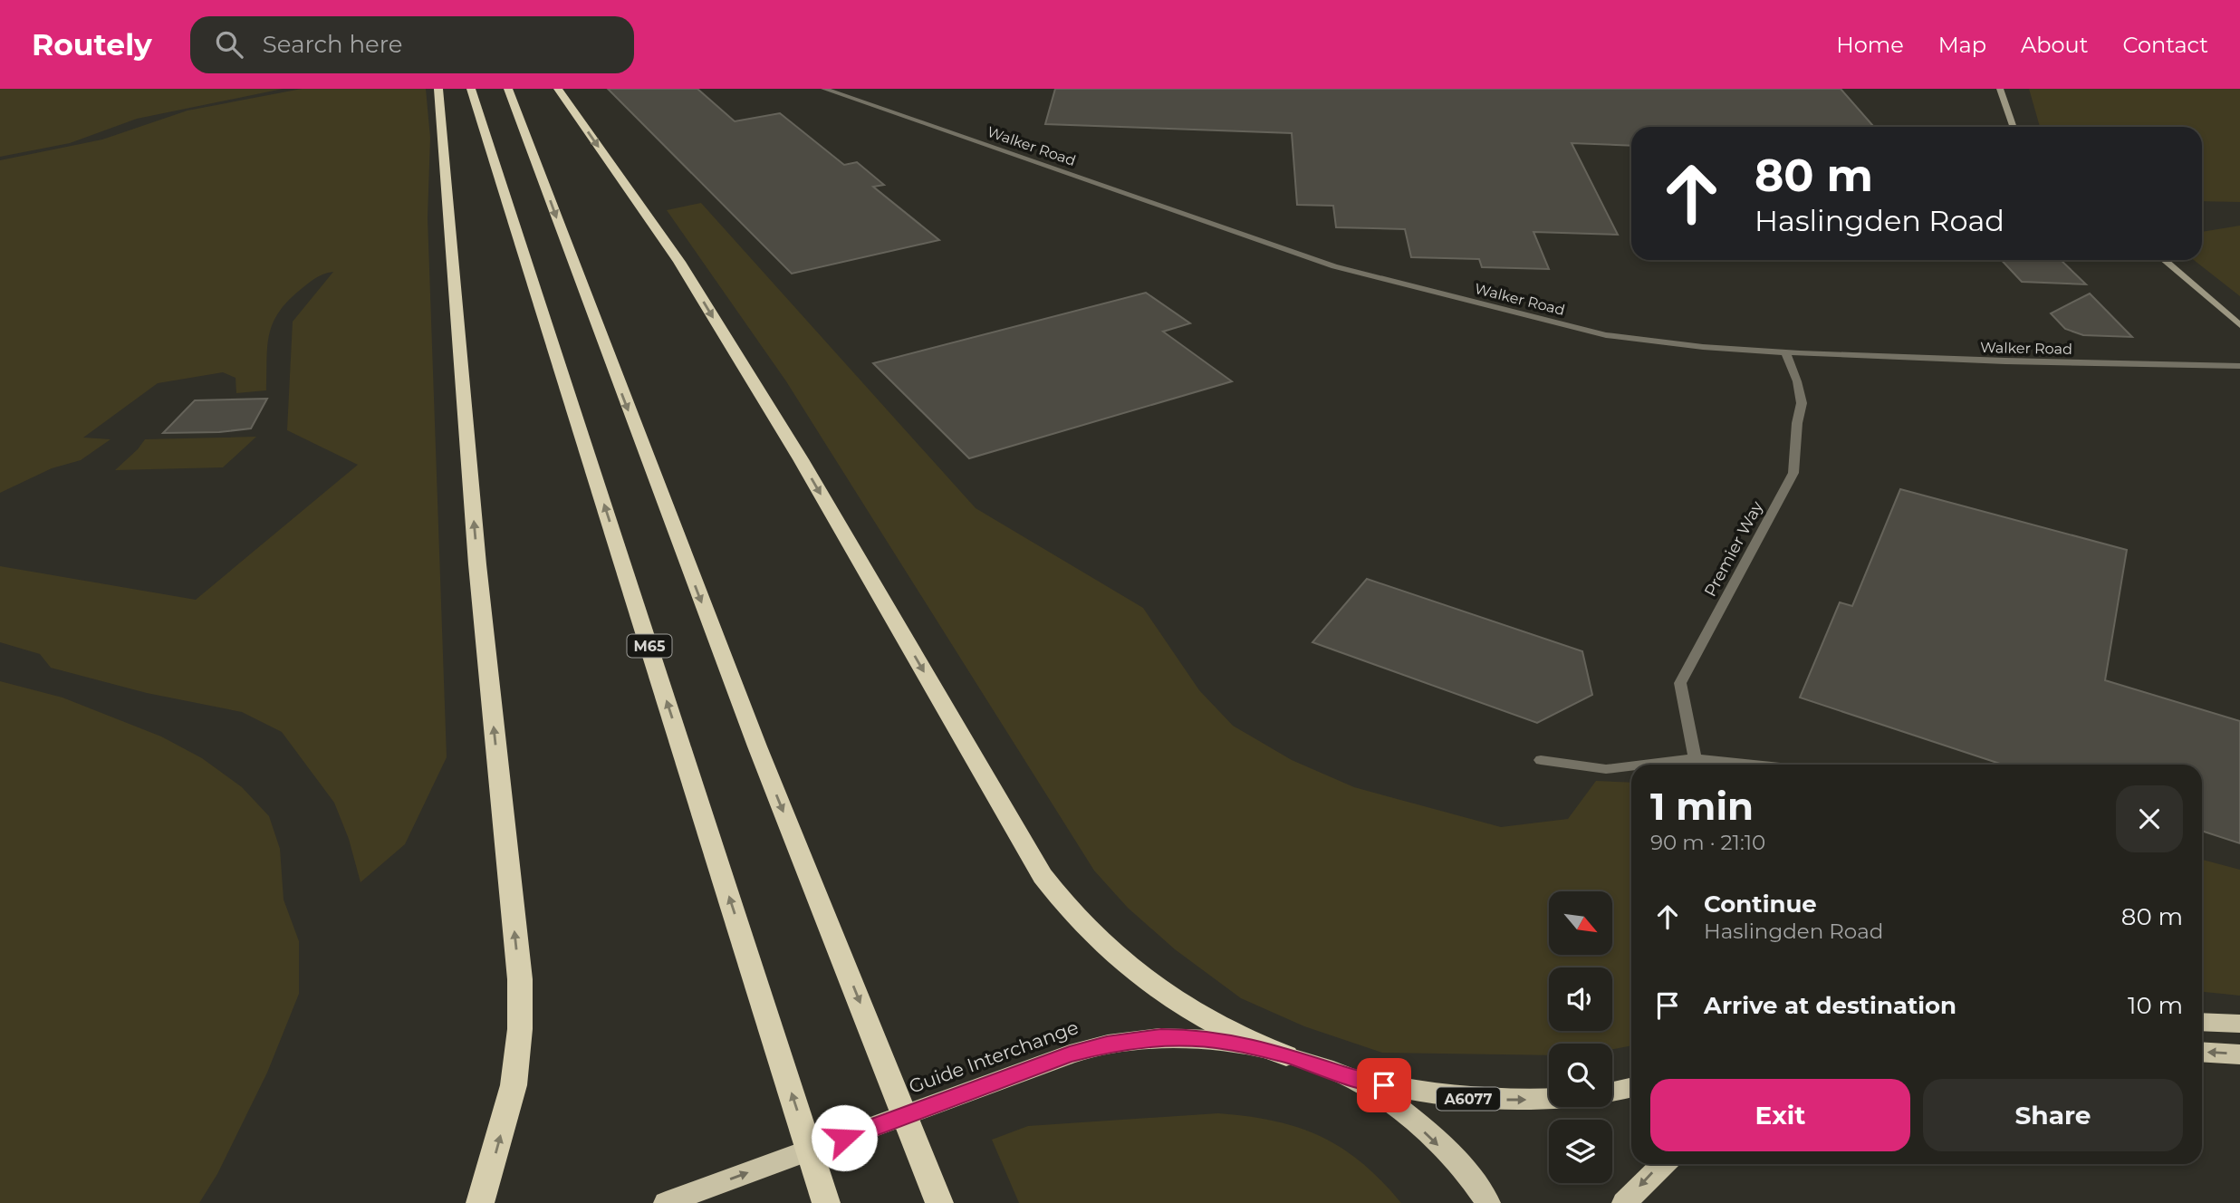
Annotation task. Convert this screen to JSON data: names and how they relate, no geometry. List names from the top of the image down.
{
  "streets": {
    "highway": ["M65", "Guide Interchange", "A6077"],
    "street": ["Walker Road", "Premier Way"]
  },
  "crossings": [
    ["Walker Road", "Premier Way"],
    ["Guide Interchange", "A6077"]
  ],
  "one_way": ["Guide Interchange"],
  "north": "bottom right",
  "page": {
    "header": "Routely",
    "search": "Search here",
    "nav": [
      "Home",
      "Map",
      "About",
      "Contact"
    ],
    "turn": ["80 m", "Haslingden Road"],
    "heading": ["1 min", "90 m · 21:10"],
    "list": [
      {
        "name": "Continue",
        "note": "Haslingden Road",
        "value": "80 m"
      },
      {
        "name": "Arrive at destination",
        "value": "10 m"
      }
    ],
    "buttons": ["Exit", "Share"]
  }
}
